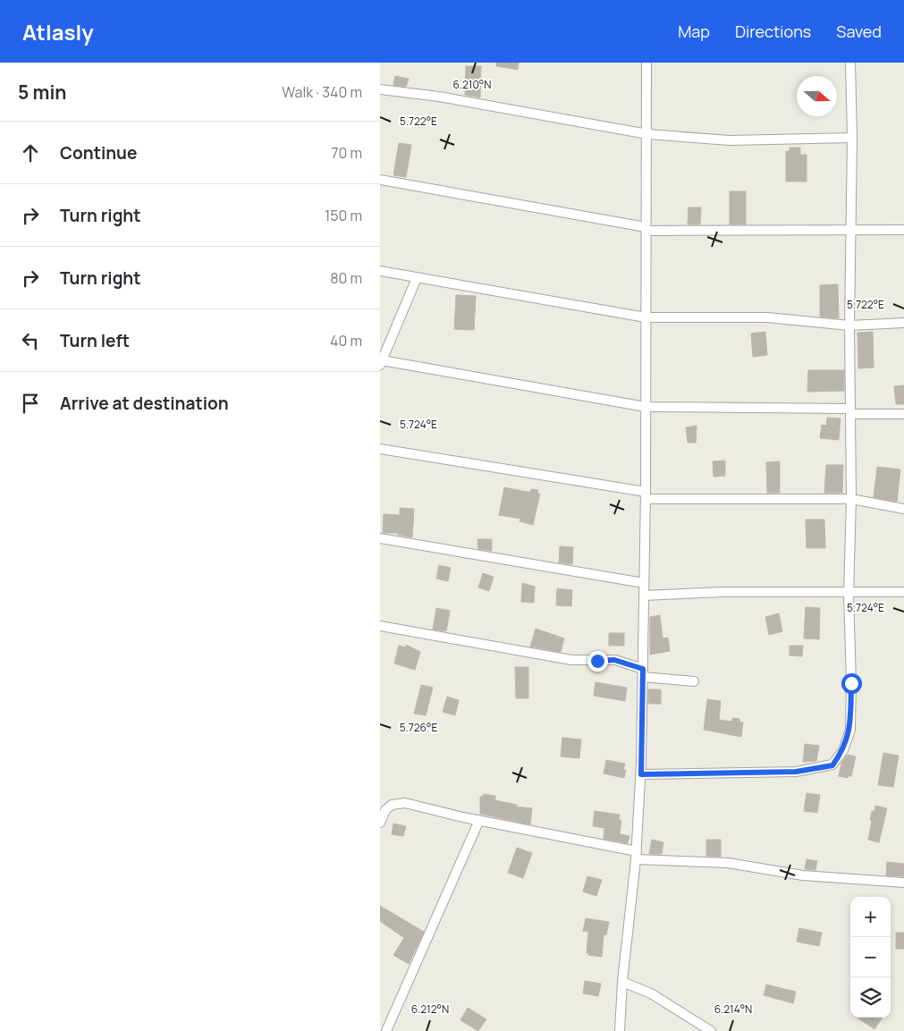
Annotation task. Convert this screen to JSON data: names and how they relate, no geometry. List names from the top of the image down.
{
  "north": "right",
  "page": {
    "header": "Atlasly",
    "nav": ["Map", "Directions", "Saved"],
    "heading": ["5 min", "Walk · 340 m"],
    "list": [
      ["Continue", "70 m"],
      ["Turn right", "150 m"],
      ["Turn right", "80 m"],
      ["Turn left", "40 m"],
      "Arrive at destination"
    ],
    "map_buttons": ["+", "−"]
  },
  "coordinates": [
    "6.210°N",
    "5.722°E",
    "5.724°E",
    "5.726°E",
    "6.212°N",
    "6.214°N"
  ]
}
